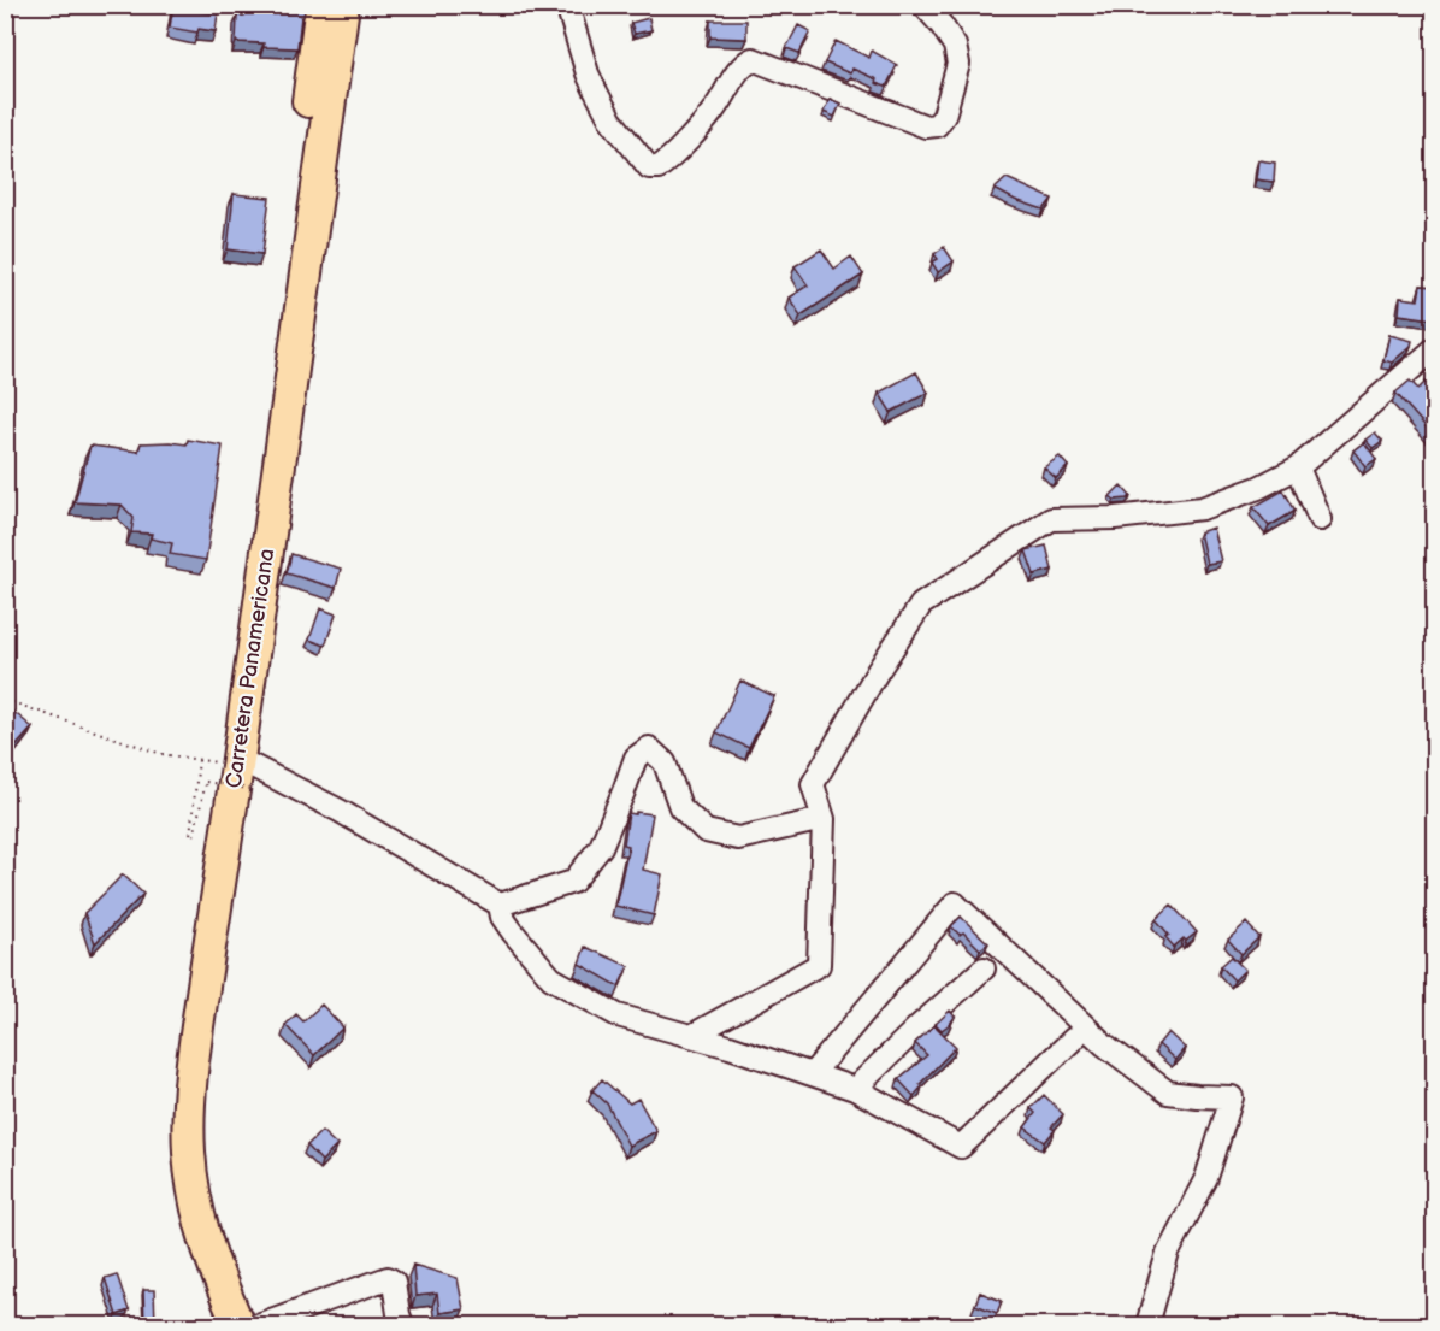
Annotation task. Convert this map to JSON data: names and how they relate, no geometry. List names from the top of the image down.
{
  "streets": {
    "highway": ["Carretera Panamericana"]
  }
}
